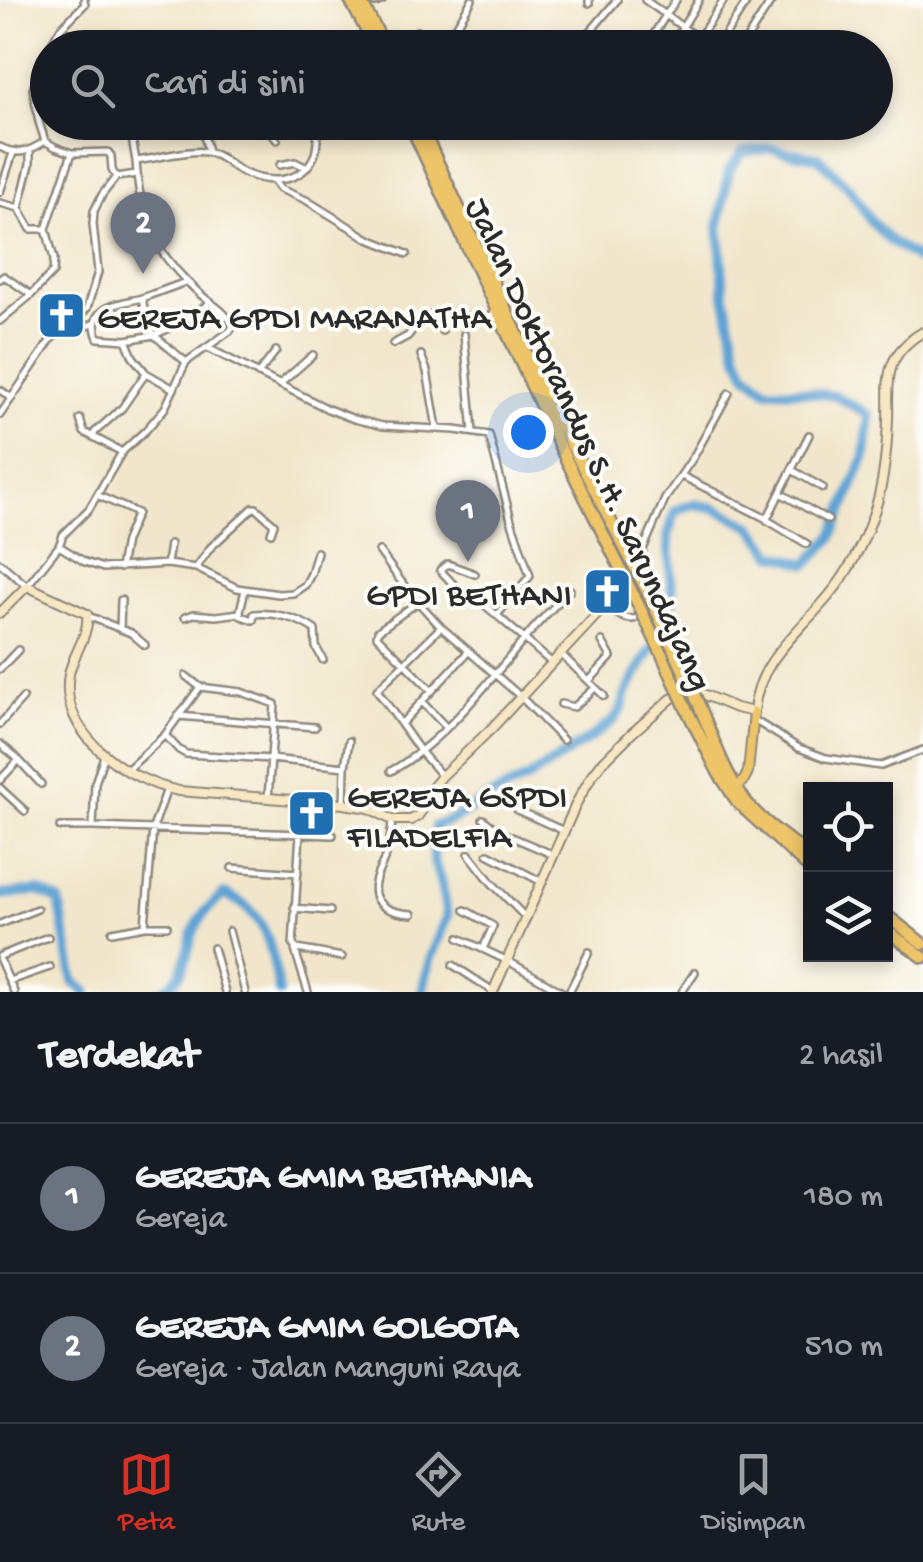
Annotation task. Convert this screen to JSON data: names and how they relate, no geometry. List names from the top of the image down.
{
  "streets": {
    "highway": ["Jalan Doktorandus S.H. Sarundajang"]
  },
  "places": {
    "church": ["GEREJA GPDI MARANATHA", "GPDI BETHANI", "GEREJA GSPDI FILADELFIA"]
  },
  "page": {
    "search": "Cari di sini",
    "pins": ["2", "1"],
    "heading": ["Terdekat", "2 hasil"],
    "list": [
      {
        "mark": "1",
        "name": "GEREJA GMIM BETHANIA",
        "note": "Gereja",
        "value": "180 m"
      },
      {
        "mark": "2",
        "name": "GEREJA GMIM GOLGOTA",
        "note": "Gereja · Jalan Manguni Raya",
        "value": "510 m"
      }
    ],
    "nav": ["Peta", "Rute", "Disimpan"]
  }
}
